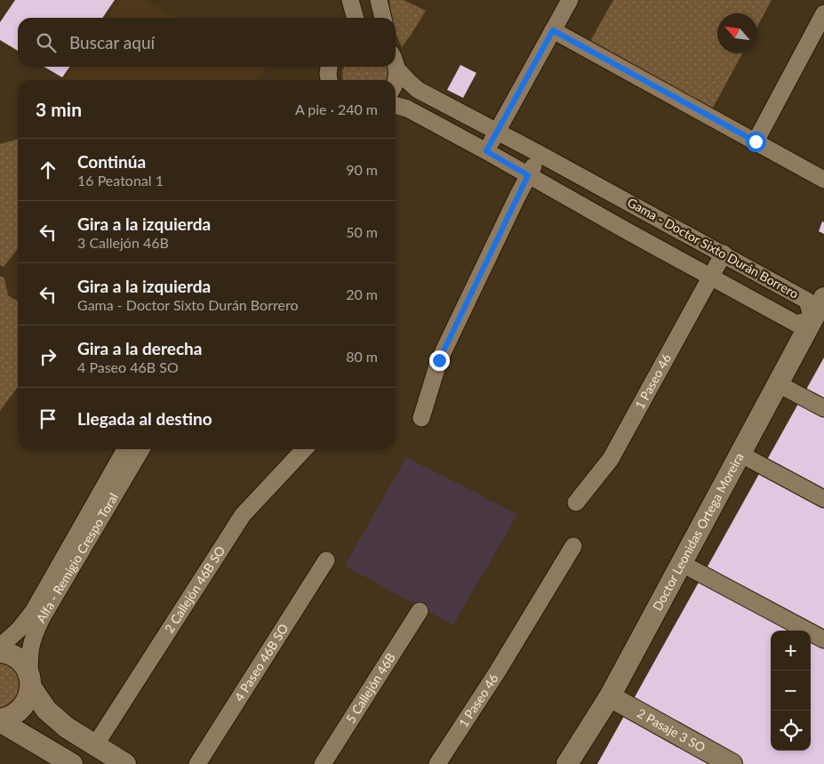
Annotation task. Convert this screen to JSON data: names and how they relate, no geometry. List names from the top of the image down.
{
  "streets": {
    "street": [
      "Gama - Doctor Sixto Durán Borrero",
      "1 Paseo 46",
      "Doctor Leonidas Ortega Moreira",
      "Alfa - Remigio Crespo Toral",
      "2 Callejón 46B SO",
      "4 Paseo 46B SO",
      "5 Callejón 46B",
      "2 Pasaje 3 SO"
    ]
  },
  "crossings": [
    ["Gama - Doctor Sixto Durán Borrero", "1 Paseo 46"],
    ["Gama - Doctor Sixto Durán Borrero", "Doctor Leonidas Ortega Moreira"],
    ["Doctor Leonidas Ortega Moreira", "2 Pasaje 3 SO"]
  ],
  "north": "top left",
  "page": {
    "search": "Buscar aquí",
    "heading": ["3 min", "A pie · 240 m"],
    "list": [
      ["Continúa", "16 Peatonal 1", "90 m"],
      ["Gira a la izquierda", "3 Callejón 46B", "50 m"],
      ["Gira a la izquierda", "Gama - Doctor Sixto Durán Borrero", "20 m"],
      ["Gira a la derecha", "4 Paseo 46B SO", "80 m"],
      "Llegada al destino"
    ],
    "map_buttons": ["+", "−"]
  }
}
